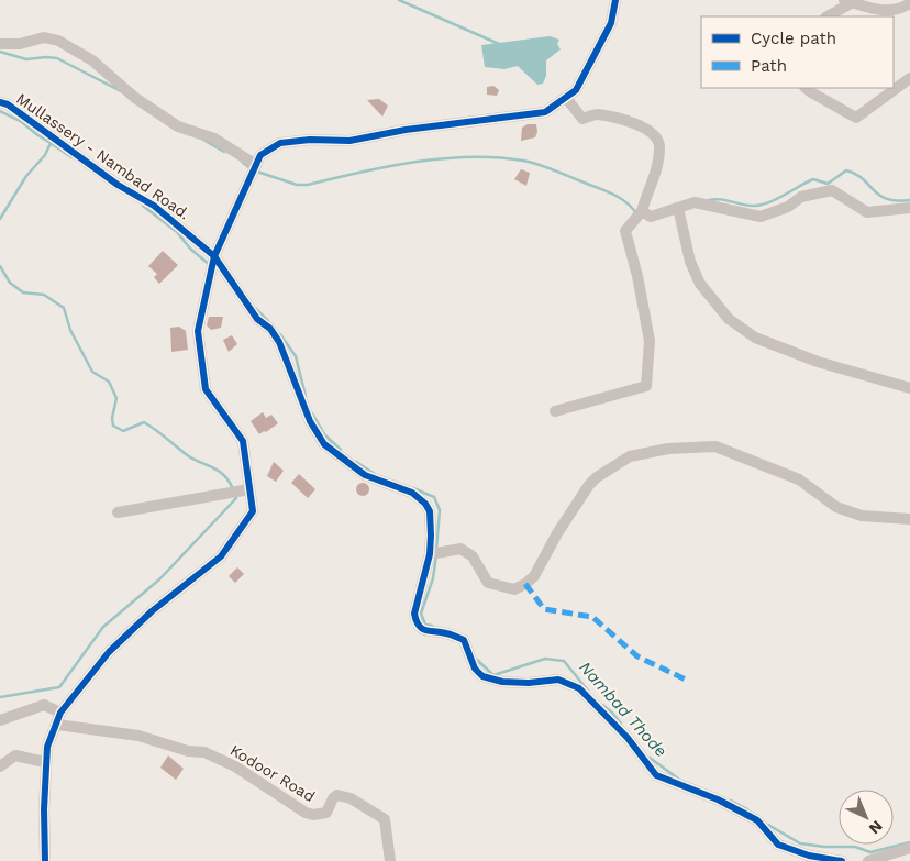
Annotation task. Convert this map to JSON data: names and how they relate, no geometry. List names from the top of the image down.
{
  "streets": {
    "street": ["Mullassery - Nambad Road.", "Kodoor Road"]
  },
  "water": ["Nambad Thode"],
  "legend": ["Cycle path", "Path"],
  "north": "bottom right"
}
